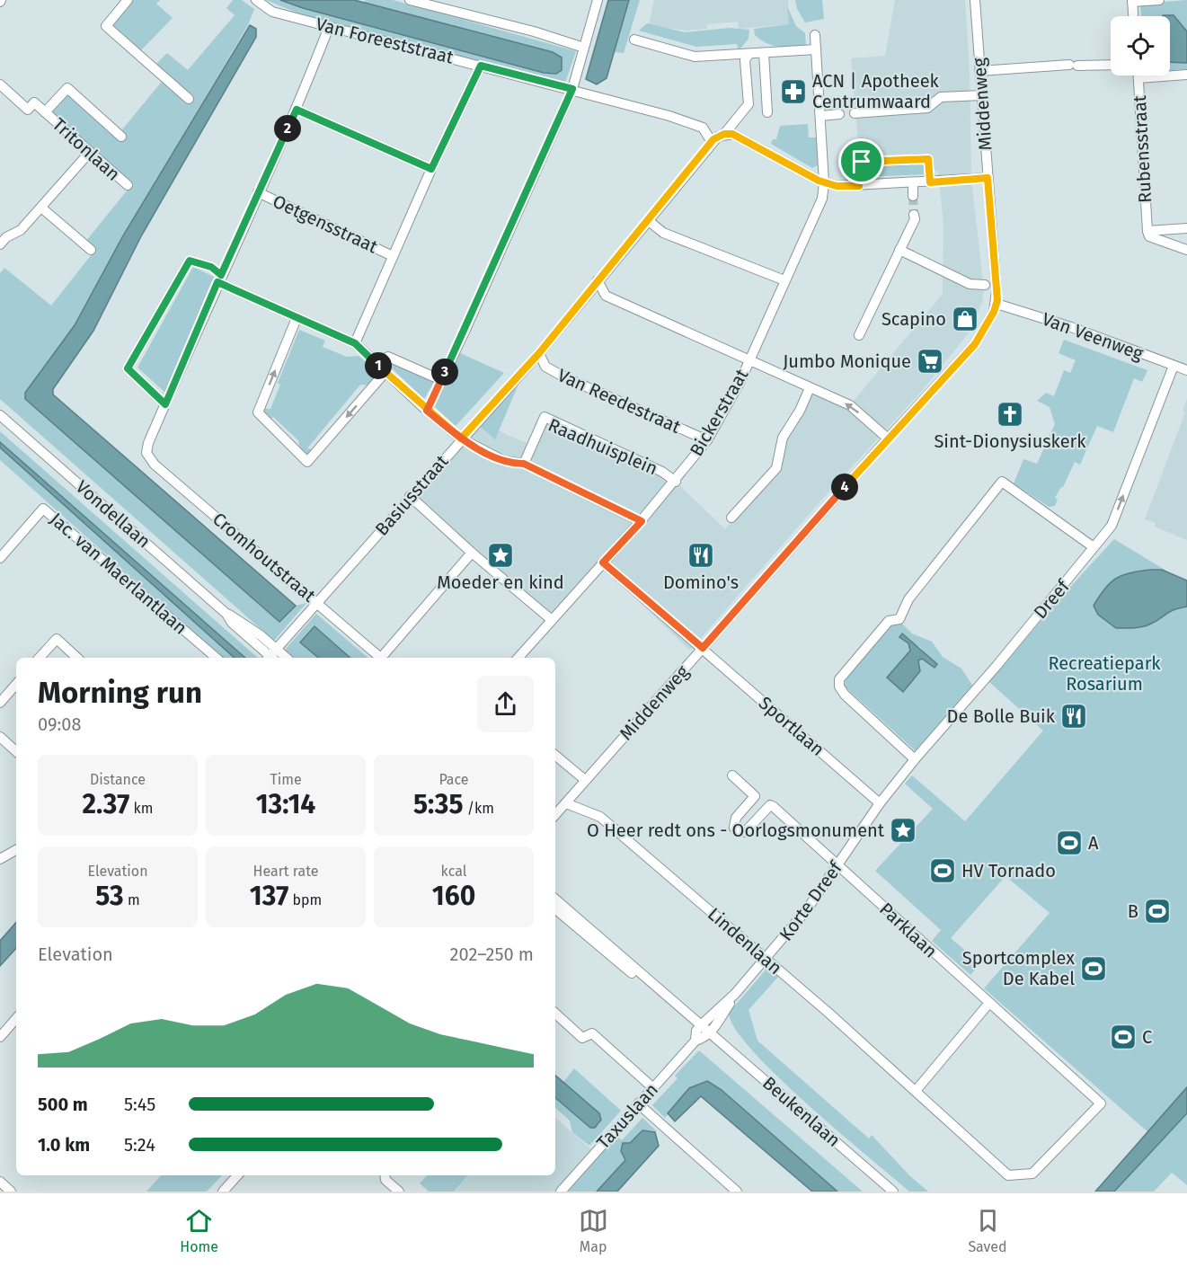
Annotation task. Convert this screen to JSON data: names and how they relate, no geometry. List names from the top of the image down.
{
  "streets": {
    "street": [
      "Van Foreeststraat",
      "Middenweg",
      "Tritonlaan",
      "Rubensstraat",
      "Oetgensstraat",
      "Van Veenweg",
      "Van Reedestraat",
      "Bickerstraat",
      "Raadhuisplein",
      "Basiusstraat",
      "Vondellaan",
      "Cromhoutstraat",
      "Jac. van Maerlantlaan",
      "Dreef",
      "Sportlaan",
      "Korte Dreef",
      "Parklaan",
      "Lindenlaan",
      "Beukenlaan",
      "Taxuslaan"
    ]
  },
  "crossings": [
    ["Van Foreeststraat", "Basiusstraat"],
    ["Middenweg", "Van Veenweg"],
    ["Middenweg", "Sportlaan"],
    ["Middenweg", "Lindenlaan"],
    ["Van Veenweg", "Dreef"],
    ["Van Reedestraat", "Bickerstraat"],
    ["Van Reedestraat", "Basiusstraat"],
    ["Bickerstraat", "Raadhuisplein"],
    ["Bickerstraat", "Sportlaan"],
    ["Basiusstraat", "Vondellaan"],
    ["Basiusstraat", "Cromhoutstraat"],
    ["Dreef", "Sportlaan"],
    ["Dreef", "Korte Dreef"],
    ["Sportlaan", "Korte Dreef"],
    ["Korte Dreef", "Parklaan"],
    ["Korte Dreef", "Lindenlaan"],
    ["Korte Dreef", "Beukenlaan"],
    ["Korte Dreef", "Taxuslaan"],
    ["Parklaan", "Lindenlaan"],
    ["Beukenlaan", "Taxuslaan"]
  ],
  "one_way": ["Dreef"],
  "parks": ["Recreatiepark Rosarium"],
  "places": {
    "pharmacy": ["ACN | Apotheek Centrumwaard"],
    "shop": ["Scapino"],
    "supermarket": ["Jumbo Monique"],
    "church": ["Sint-Dionysiuskerk"],
    "place": ["Moeder en kind", "O Heer redt ons - Oorlogsmonument"],
    "restaurant": ["Domino's", "De Bolle Buik"],
    "sports": [
      "A",
      "HV Tornado",
      "B",
      "Sportcomplex De Kabel",
      "C"
    ]
  },
  "page": {
    "pins": [
      "2",
      "1",
      "3",
      "4"
    ],
    "heading": ["Morning run", "09:08"],
    "stats": [
      ["Distance", "2.37 km"],
      ["Time", "13:14"],
      ["Pace", "5:35 /km"],
      ["Elevation", "53 m"],
      ["Heart rate", "137 bpm"],
      ["kcal", "160"]
    ],
    "chart": ["Elevation", "202–250 m"],
    "list": [
      {
        "name": "500 m",
        "note": "5:45"
      },
      {
        "name": "1.0 km",
        "note": "5:24"
      }
    ],
    "tabs": ["Home", "Map", "Saved"]
  }
}
